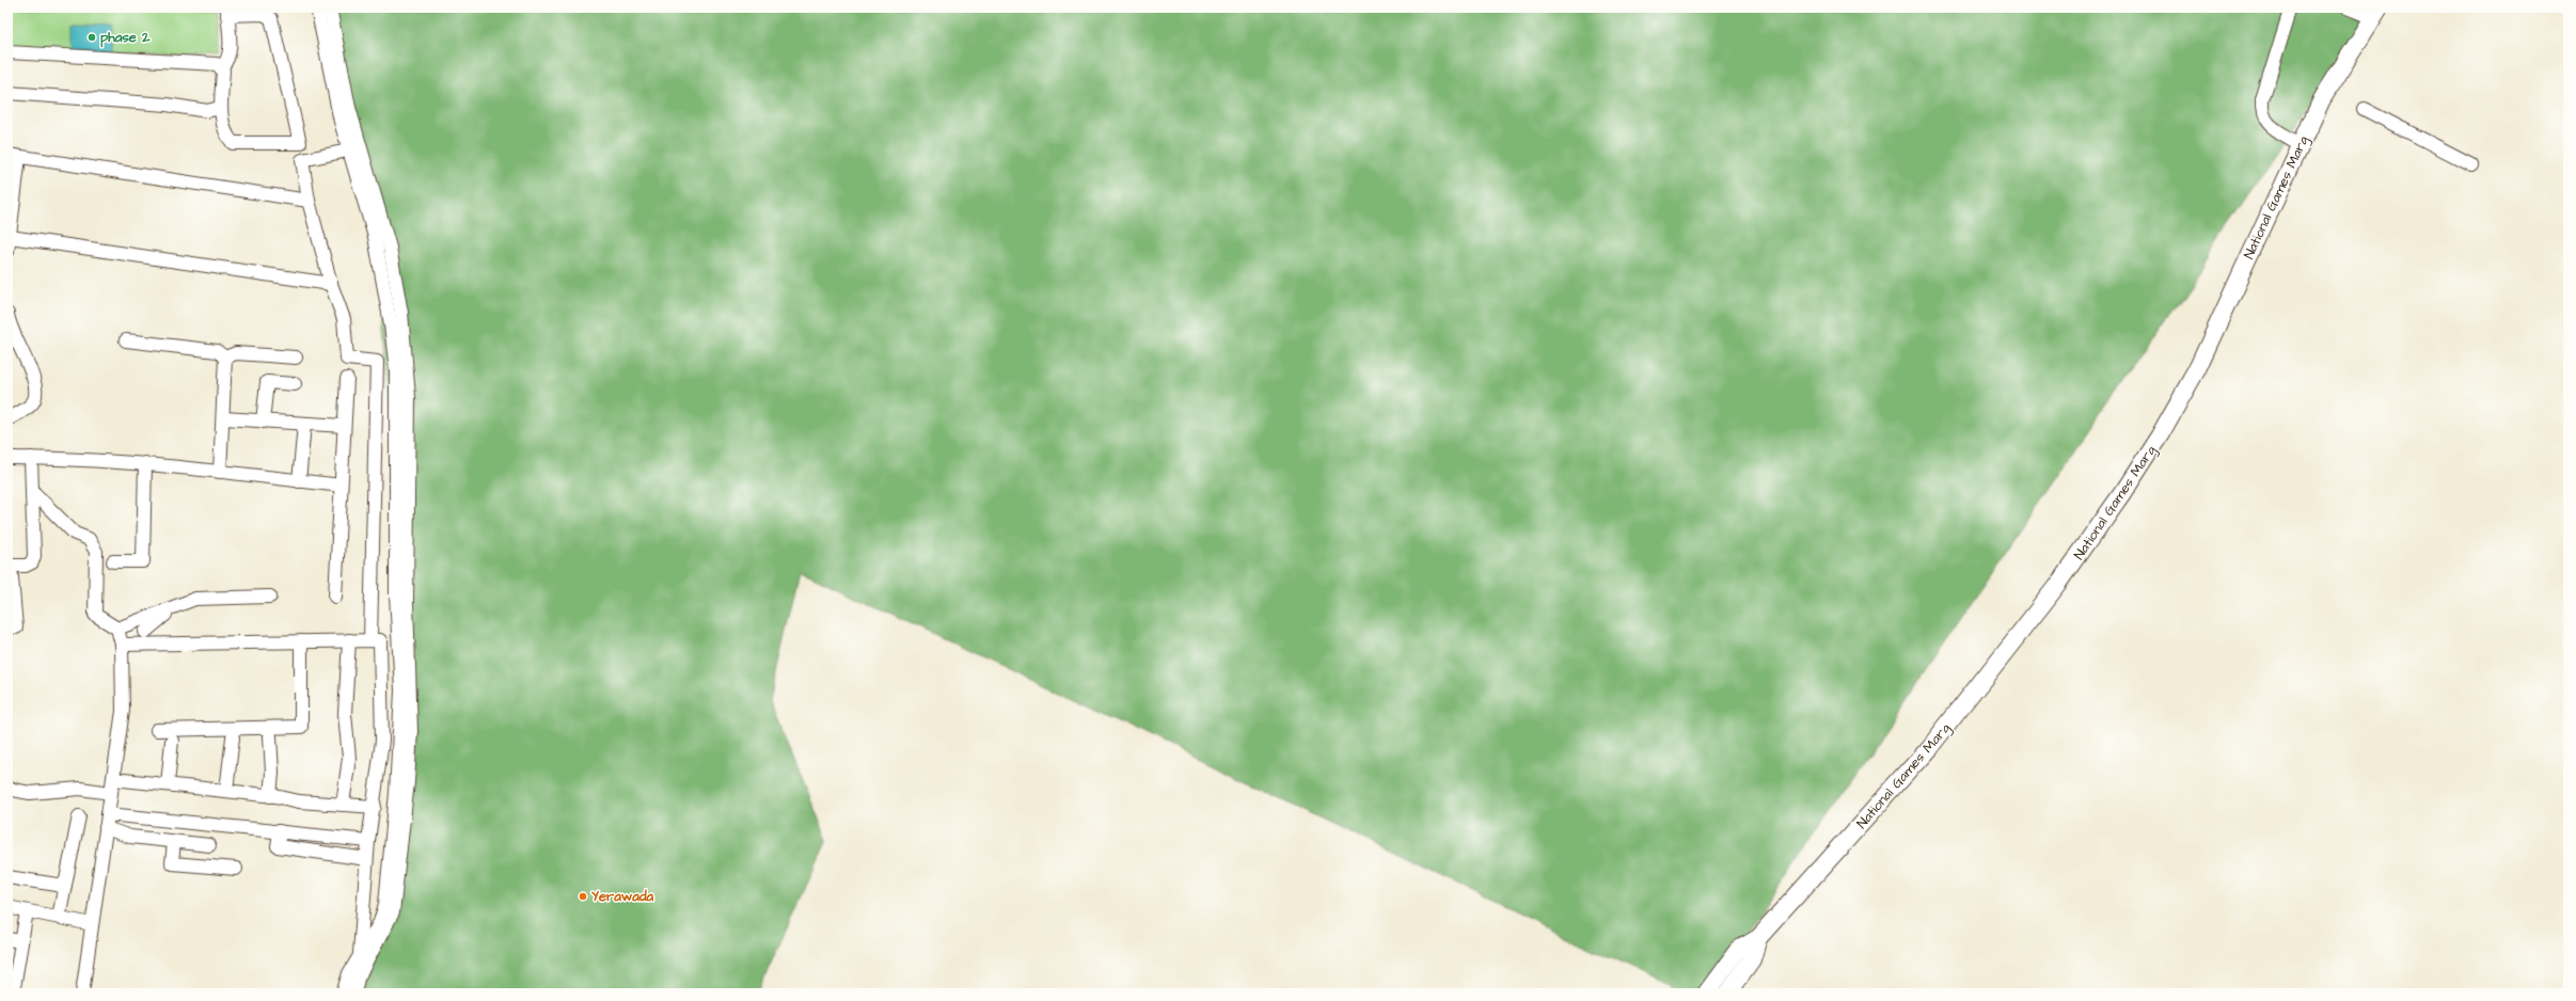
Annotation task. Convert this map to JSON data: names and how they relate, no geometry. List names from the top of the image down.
{
  "streets": {
    "main road": ["National Games Marg"]
  },
  "places": ["phase 2", "Yerawada"]
}
